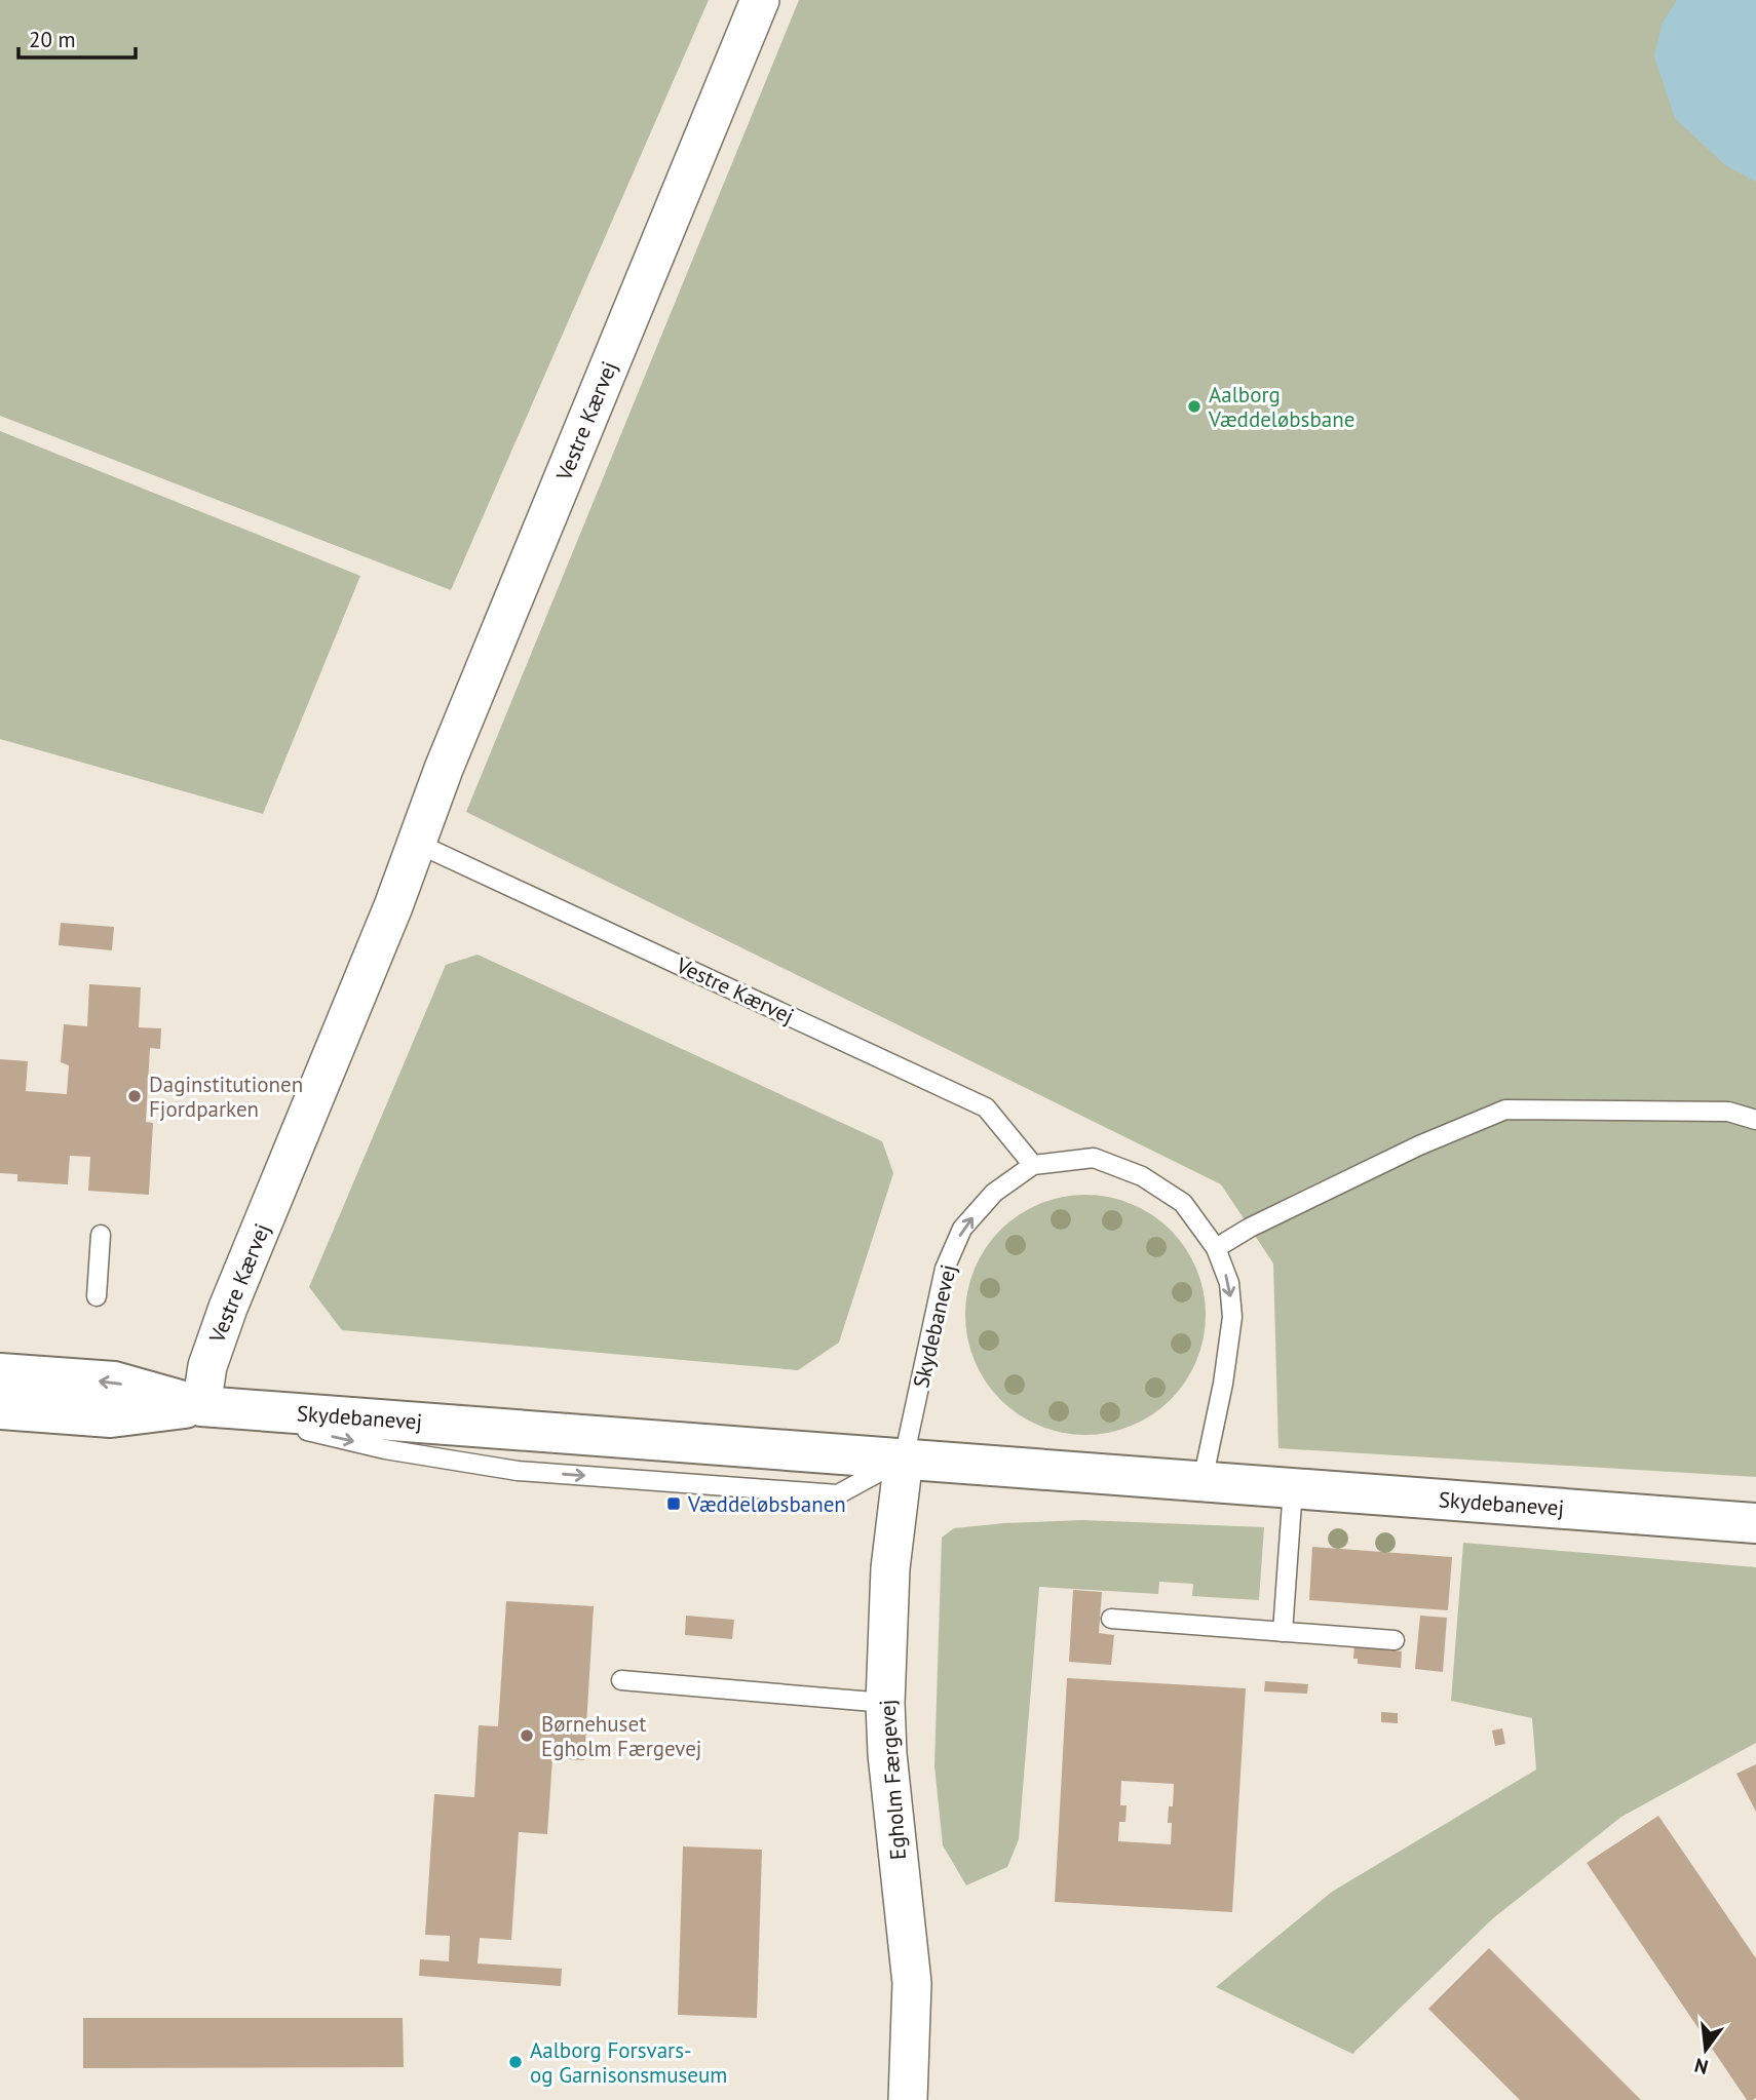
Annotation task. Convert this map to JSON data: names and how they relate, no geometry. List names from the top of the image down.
{
  "streets": {
    "street": ["Vestre Kærvej", "Skydebanevej", "Egholm Færgevej"]
  },
  "crossings": [
    ["Vestre Kærvej", "Skydebanevej"],
    ["Skydebanevej", "Egholm Færgevej"]
  ],
  "places": {
    "other": [
      "Aalborg Væddeløbsbane",
      "Daginstitutionen Fjordparken",
      "Børnehuset Egholm Færgevej",
      "Aalborg Forsvars- og Garnisonsmuseum"
    ],
    "transit": ["Væddeløbsbanen"]
  },
  "scale_bar": "20 m",
  "north": "bottom"
}
